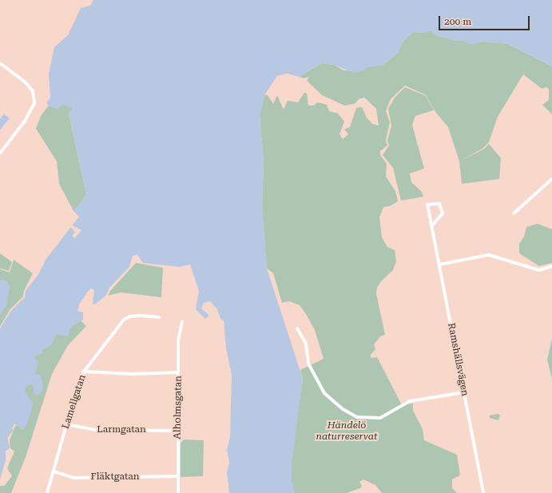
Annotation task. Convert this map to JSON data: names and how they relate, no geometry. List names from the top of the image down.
{
  "streets": {
    "street": [
      "Ramshällsvägen",
      "Lamellgatan",
      "Alholmsgatan",
      "Larmgatan",
      "Fläktgatan"
    ]
  },
  "crossings": [
    ["Lamellgatan", "Larmgatan"],
    ["Lamellgatan", "Fläktgatan"],
    ["Alholmsgatan", "Larmgatan"],
    ["Alholmsgatan", "Fläktgatan"]
  ],
  "parks": ["Händelö naturreservat"],
  "scale_bar": "200 m"
}
